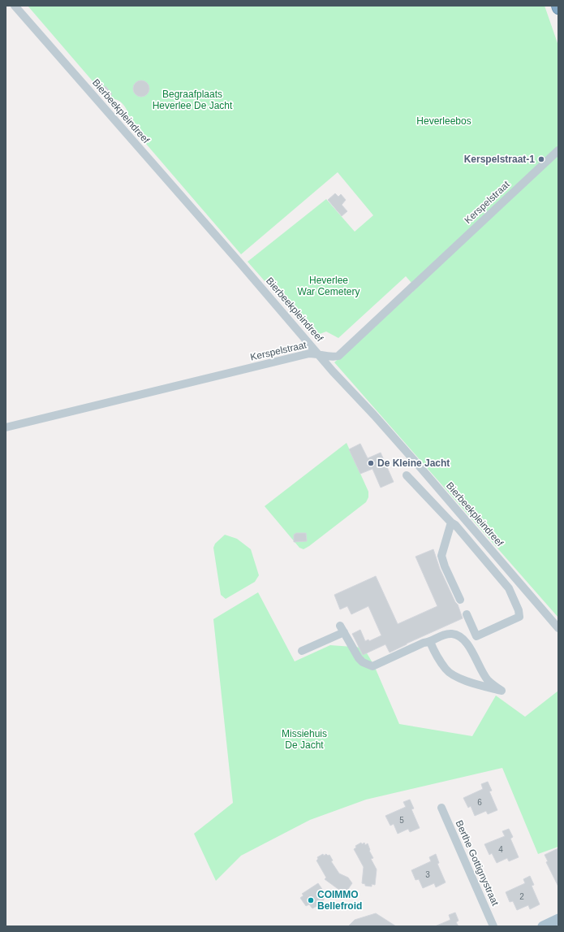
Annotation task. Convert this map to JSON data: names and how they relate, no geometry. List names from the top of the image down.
{
  "streets": {
    "street": ["Bierbeekpleindreef", "Kerspelstraat", "Berthe Gottignystraat"]
  },
  "crossings": [
    ["Bierbeekpleindreef", "Kerspelstraat"]
  ],
  "parks": [
    "Begraafplaats Heverlee De Jacht",
    "Heverleebos",
    "Heverlee War Cemetery",
    "Missiehuis De Jacht"
  ],
  "places": ["Kerspelstraat-1", "De Kleine Jacht", "COIMMO Bellefroid"],
  "house_numbers": [
    "6",
    "5",
    "4",
    "3",
    "2"
  ]
}
